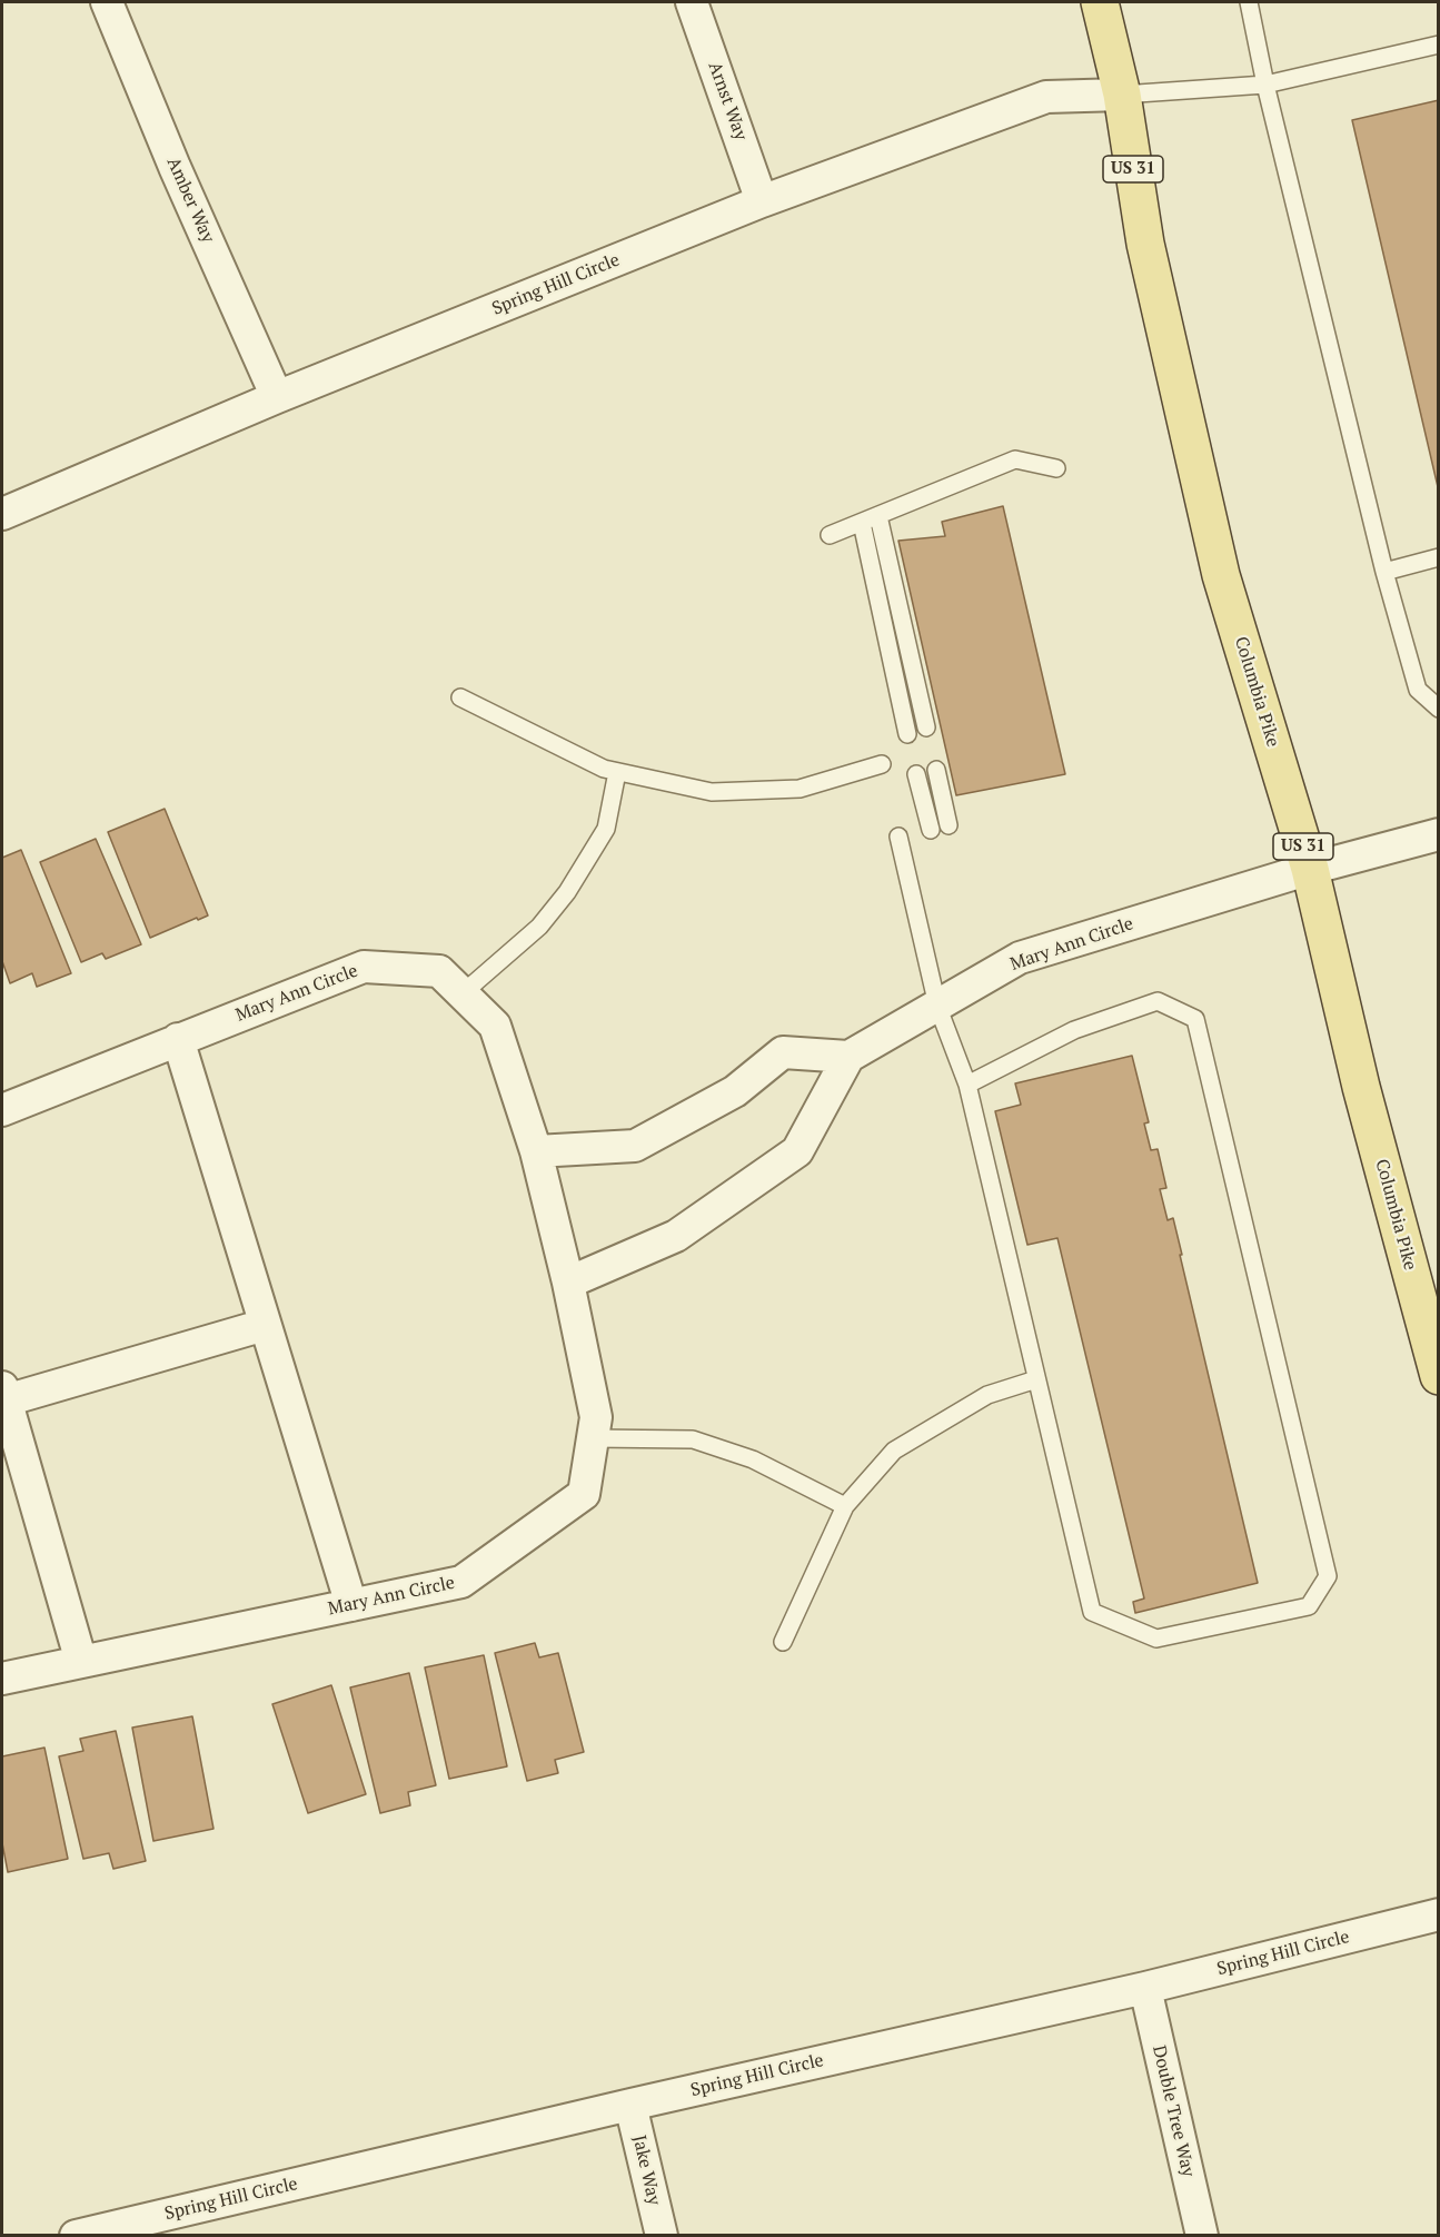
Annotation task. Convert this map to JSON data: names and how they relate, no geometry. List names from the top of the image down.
{
  "streets": {
    "main road": ["US 31", "Columbia Pike"],
    "street": [
      "Arnst Way",
      "Amber Way",
      "Spring Hill Circle",
      "Mary Ann Circle",
      "Double Tree Way",
      "Jake Way"
    ]
  },
  "crossings": [
    ["Arnst Way", "Spring Hill Circle"],
    ["Amber Way", "Spring Hill Circle"],
    ["Spring Hill Circle", "Columbia Pike"],
    ["Spring Hill Circle", "Double Tree Way"],
    ["Spring Hill Circle", "Jake Way"],
    ["Columbia Pike", "Mary Ann Circle"]
  ]
}
